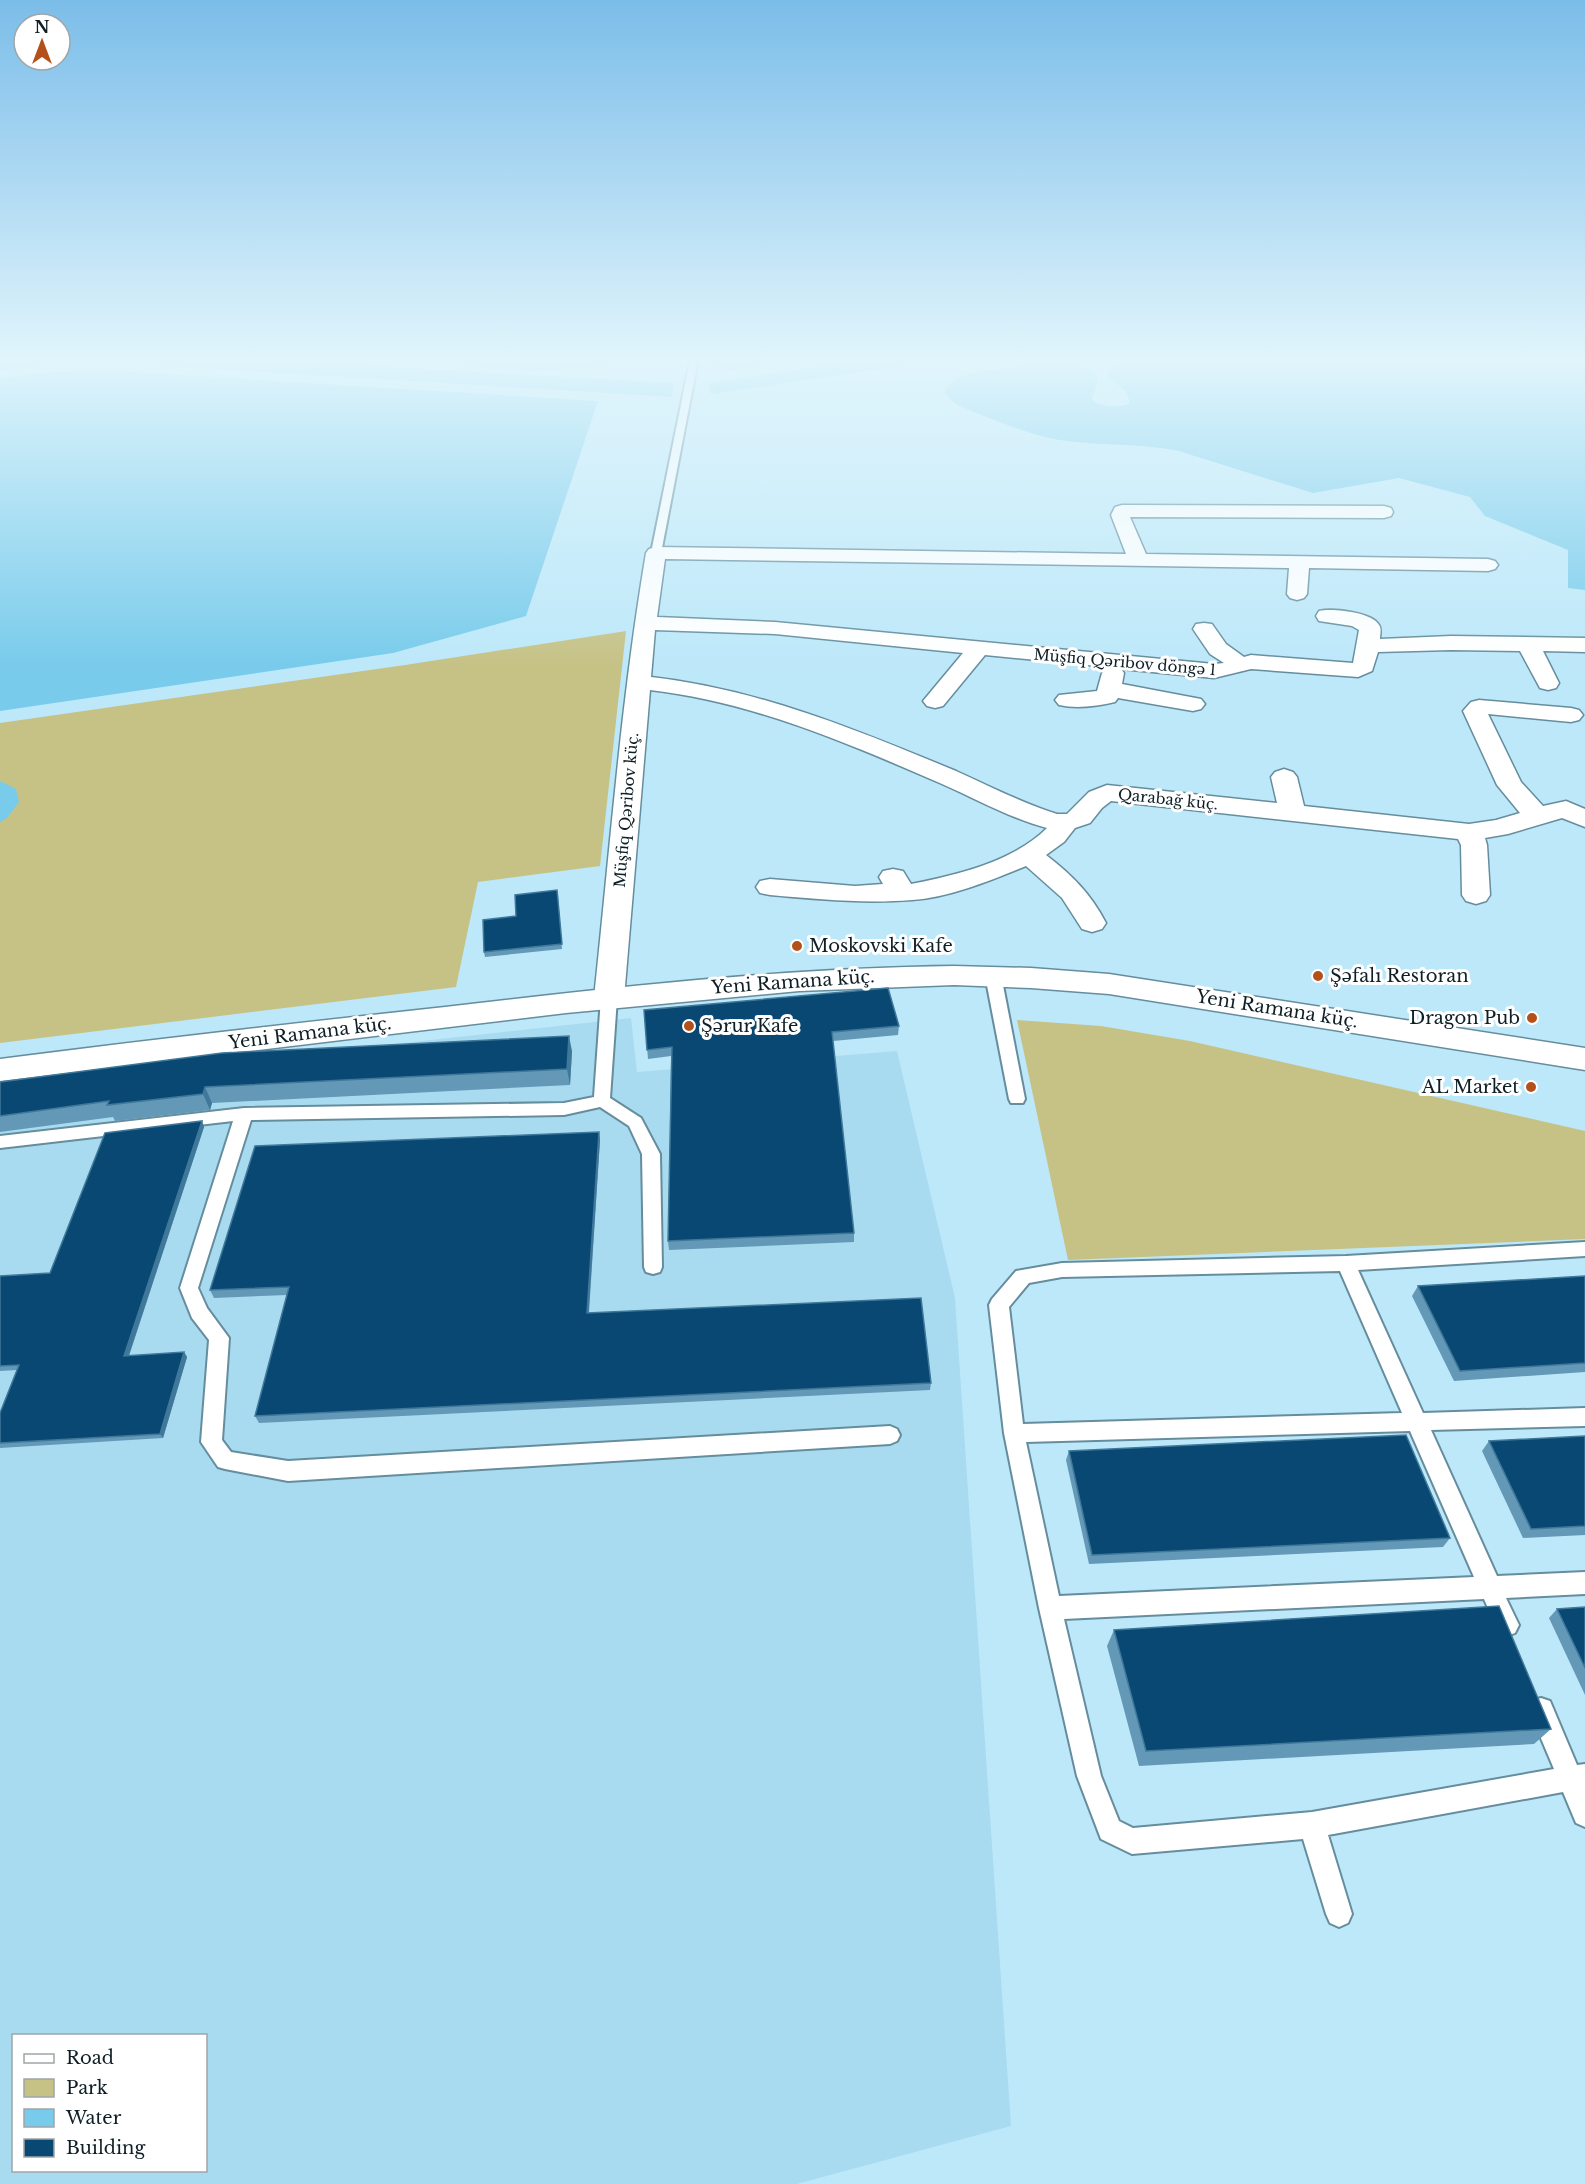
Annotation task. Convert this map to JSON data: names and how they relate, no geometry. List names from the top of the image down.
{
  "streets": {
    "street": [
      "Müşfiq Qəribov döngə 1",
      "Qarabağ küç.",
      "Müşfiq Qəribov küç.",
      "Yeni Ramana küç."
    ]
  },
  "crossings": [
    ["Müşfiq Qəribov döngə 1", "Müşfiq Qəribov küç."],
    ["Müşfiq Qəribov küç.", "Yeni Ramana küç."]
  ],
  "places": [
    "Moskovski Kafe",
    "Şəfalı Restoran",
    "Dragon Pub",
    "Şərur Kafe",
    "AL Market"
  ],
  "legend": [
    "Road",
    "Park",
    "Water",
    "Building"
  ],
  "north": "top"
}
